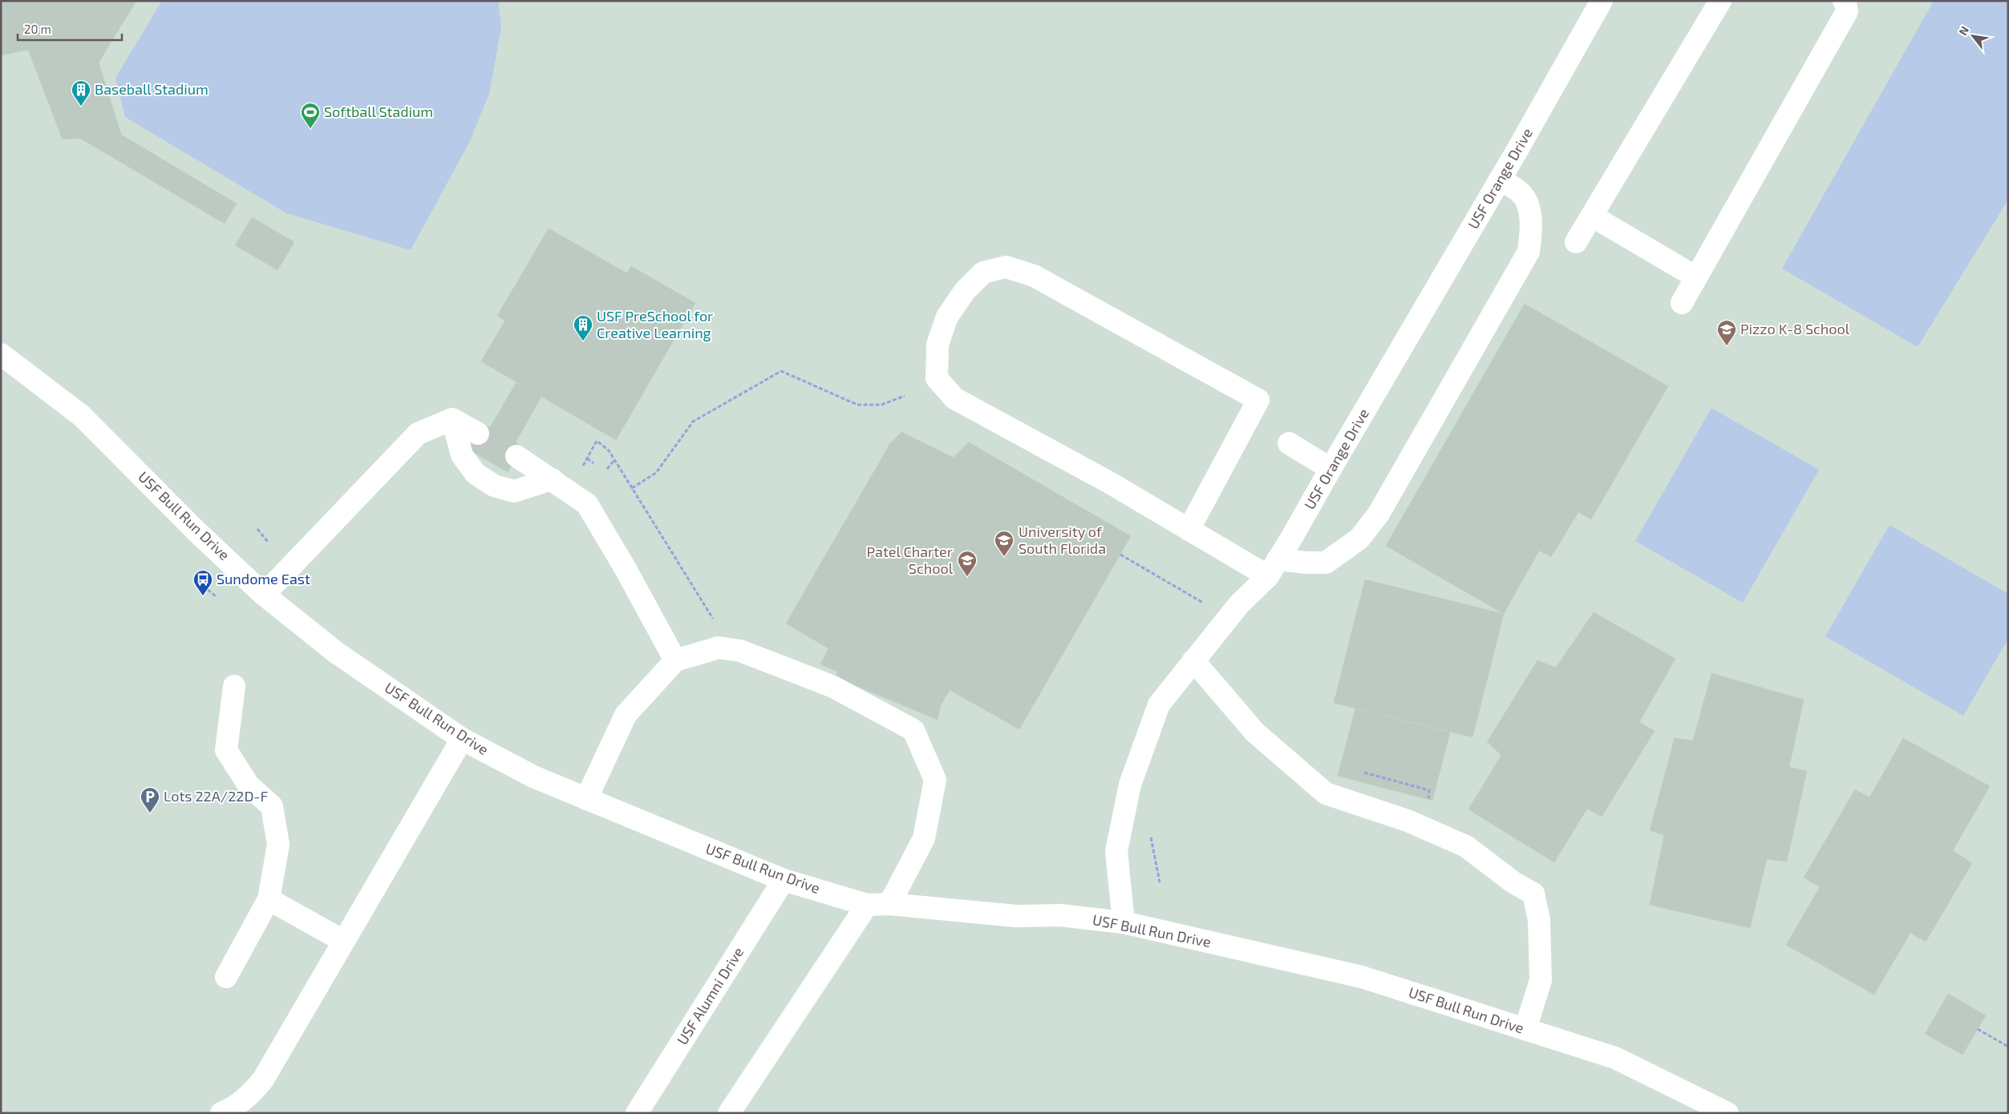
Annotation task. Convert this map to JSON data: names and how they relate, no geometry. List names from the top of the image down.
{
  "streets": {
    "street": ["USF Orange Drive", "USF Bull Run Drive", "USF Alumni Drive"]
  },
  "crossings": [
    ["USF Orange Drive", "USF Bull Run Drive"],
    ["USF Bull Run Drive", "USF Alumni Drive"]
  ],
  "places": {
    "building": ["Baseball Stadium", "USF PreSchool for Creative Learning"],
    "sports": ["Softball Stadium"],
    "school or university": ["Pizzo K-8 School", "University of South Florida", "Patel Charter School"],
    "bus stop": ["Sundome East"],
    "parking": ["Lots 22A/22D-F"]
  },
  "scale_bar": "20 m",
  "north": "top left"
}
